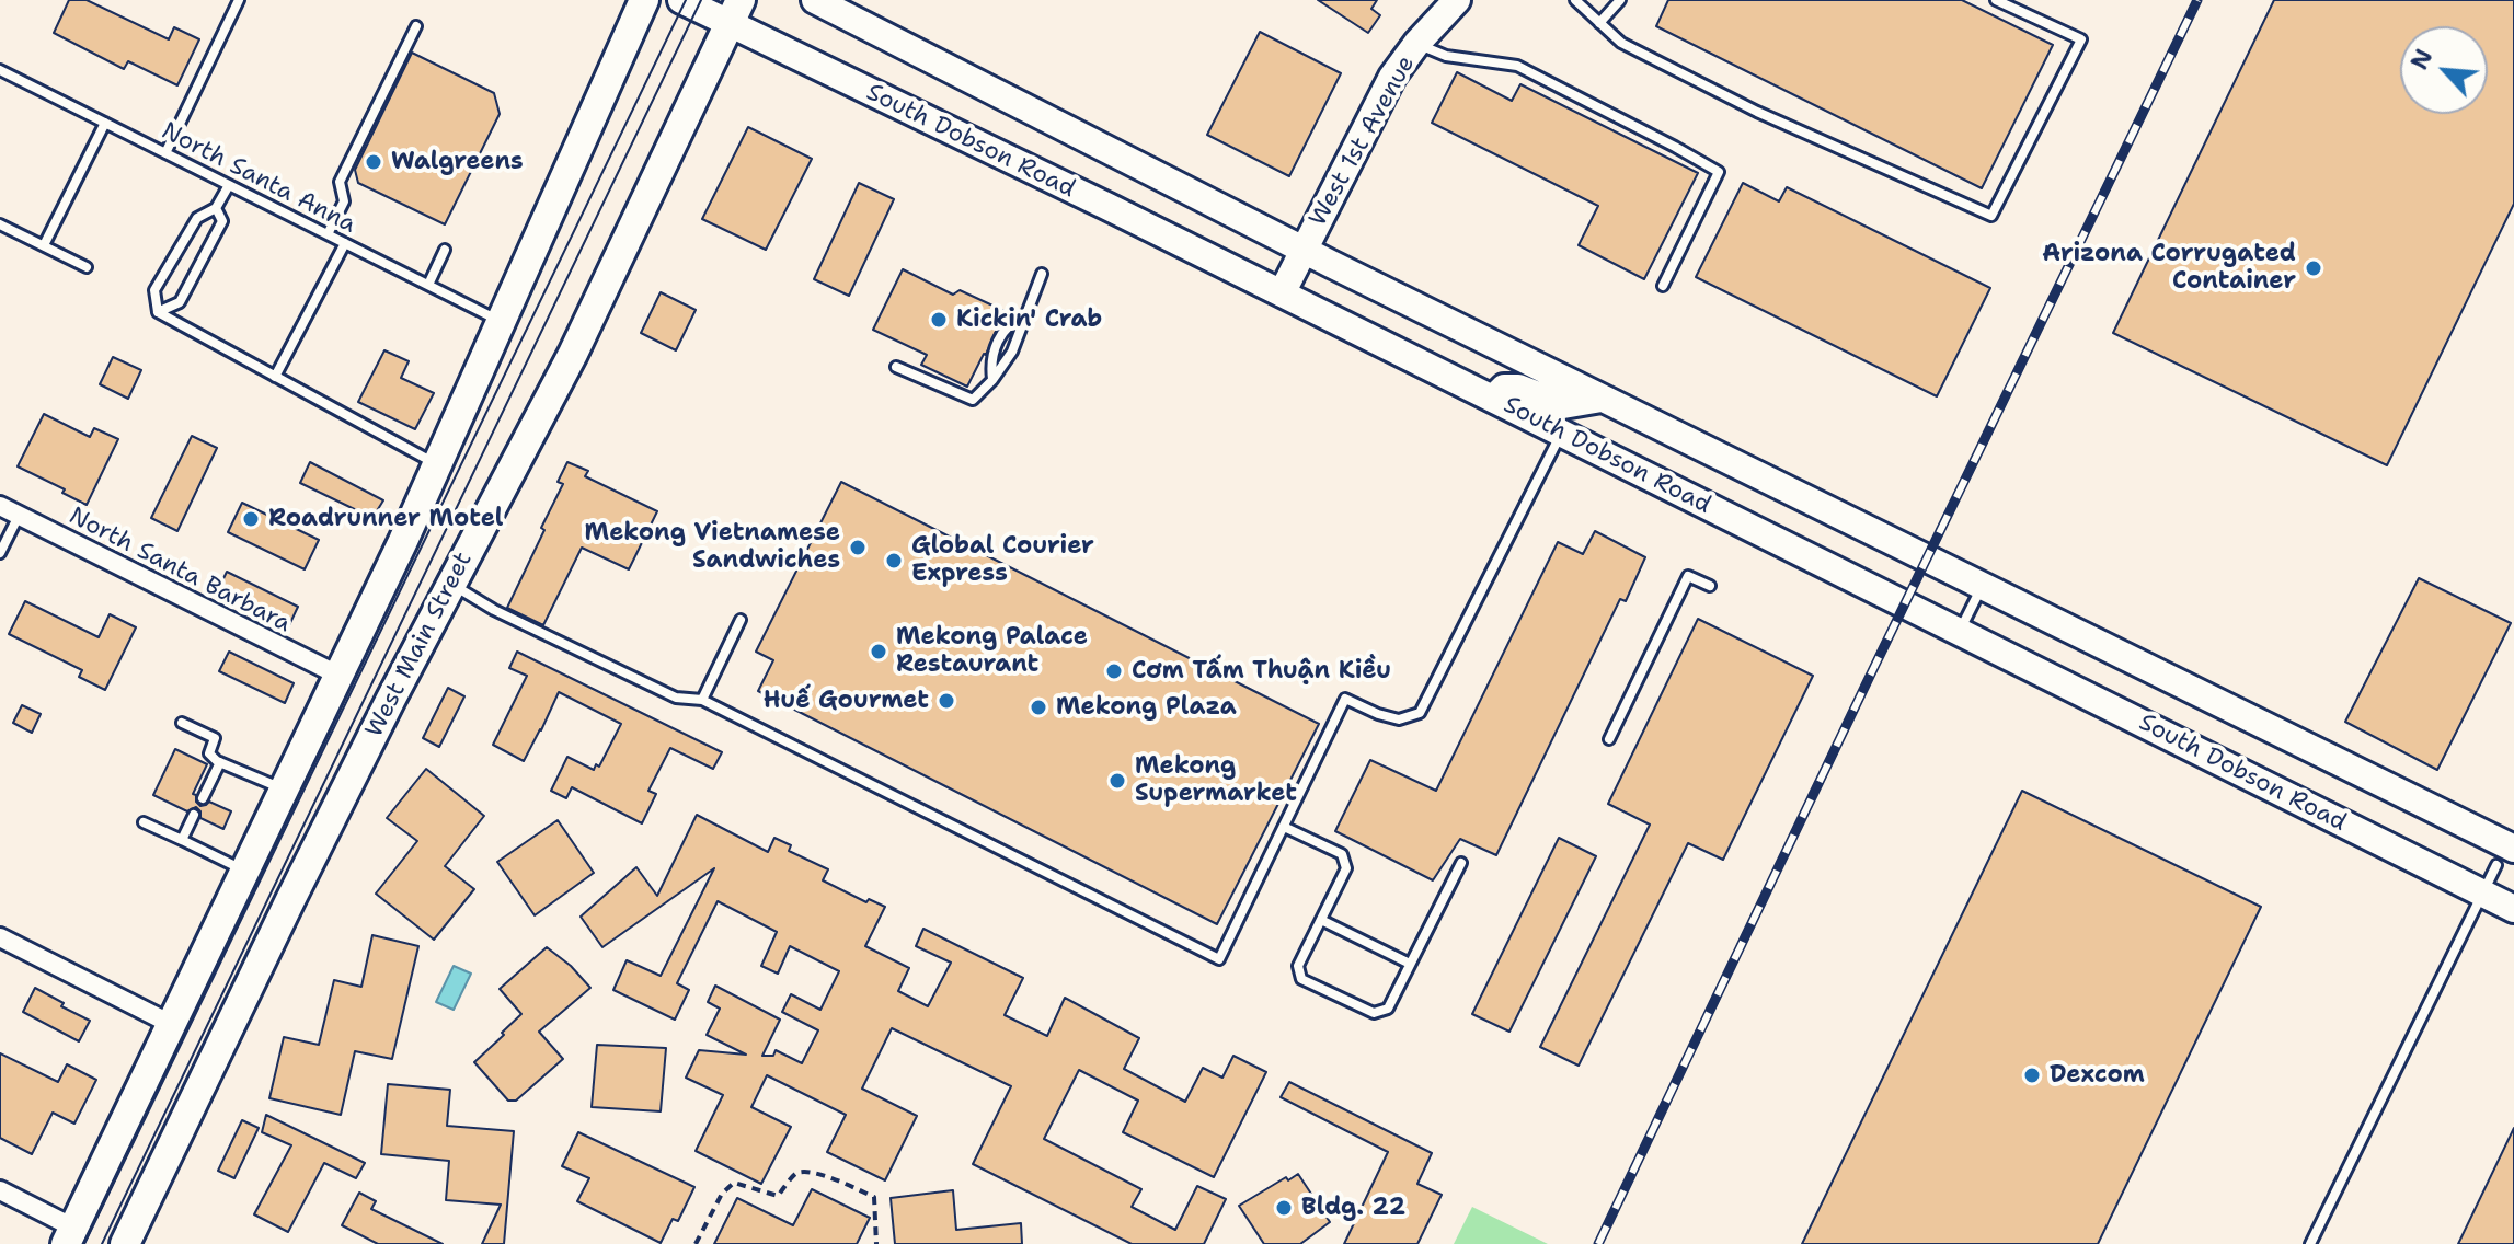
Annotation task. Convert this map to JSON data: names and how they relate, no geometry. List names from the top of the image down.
{
  "streets": {
    "main road": ["South Dobson Road", "West 1st Avenue", "West Main Street"],
    "street": ["North Santa Barbara"],
    "lane": ["North Santa Anna"]
  },
  "crossings": [
    ["South Dobson Road", "West 1st Avenue"],
    ["South Dobson Road", "West Main Street"]
  ],
  "places": [
    "Walgreens",
    "Arizona Corrugated Container",
    "Kickin' Crab",
    "Roadrunner Motel",
    "Mekong Vietnamese Sandwiches",
    "Global Courier Express",
    "Mekong Palace Restaurant",
    "Cơm Tấm Thuận Kiều",
    "Huế Gourmet",
    "Mekong Plaza",
    "Mekong Supermarket",
    "Dexcom",
    "Bldg. 22"
  ],
  "north": "top left"
}
